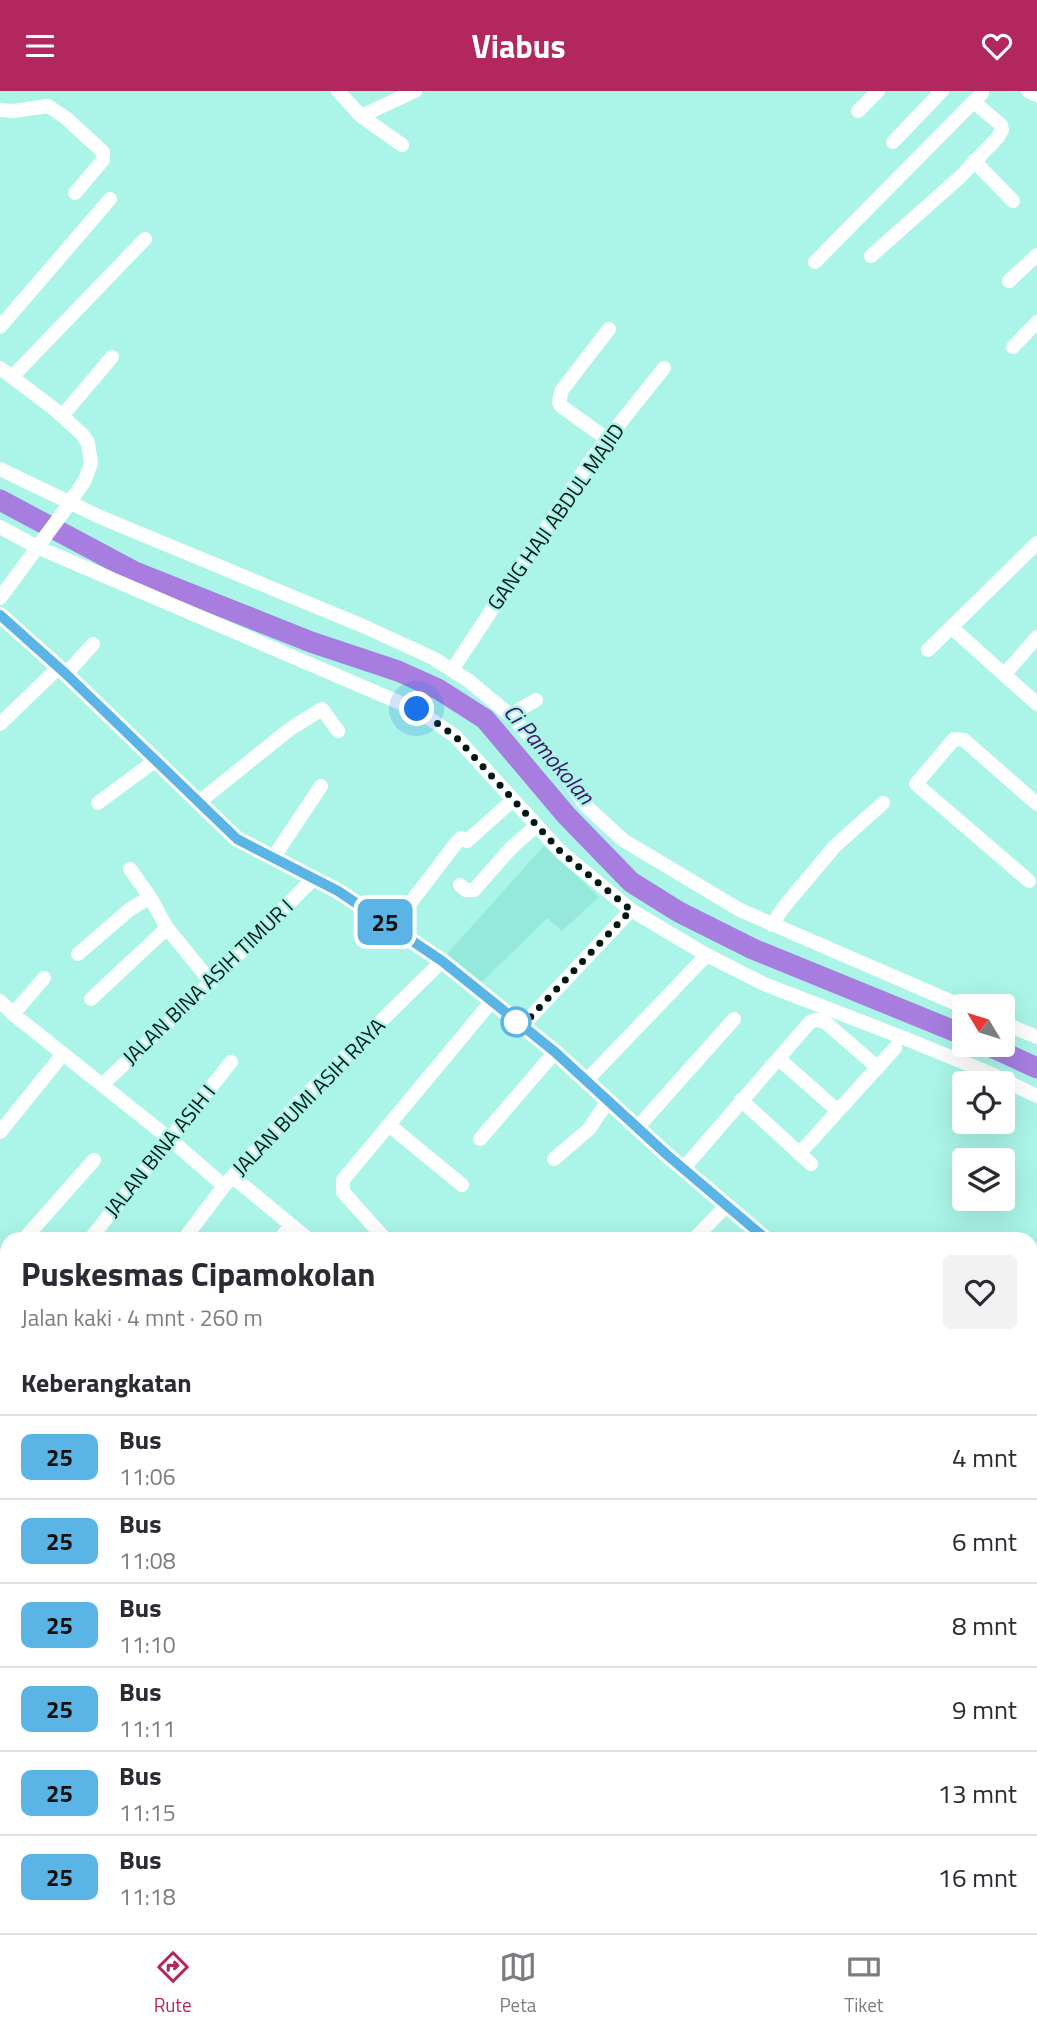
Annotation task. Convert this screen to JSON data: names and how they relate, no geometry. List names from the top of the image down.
{
  "streets": {
    "street": [
      "GANG HAJI ABDUL MAJID",
      "JALAN BINA ASIH TIMUR I",
      "JALAN BUMI ASIH RAYA",
      "JALAN BINA ASIH I"
    ]
  },
  "water": ["Ci Pamokolan"],
  "lines": ["bus line 25"],
  "north": "top left",
  "page": {
    "header": "Viabus",
    "on_map": "25",
    "heading": [
      ["Puskesmas Cipamokolan", "Jalan kaki · 4 mnt · 260 m"],
      "Keberangkatan"
    ],
    "list": [
      {
        "mark": "25",
        "name": "Bus",
        "note": "11:06",
        "value": "4 mnt"
      },
      {
        "mark": "25",
        "name": "Bus",
        "note": "11:08",
        "value": "6 mnt"
      },
      {
        "mark": "25",
        "name": "Bus",
        "note": "11:10",
        "value": "8 mnt"
      },
      {
        "mark": "25",
        "name": "Bus",
        "note": "11:11",
        "value": "9 mnt"
      },
      {
        "mark": "25",
        "name": "Bus",
        "note": "11:15",
        "value": "13 mnt"
      },
      {
        "mark": "25",
        "name": "Bus",
        "note": "11:18",
        "value": "16 mnt"
      }
    ],
    "tabs": ["Rute", "Peta", "Tiket"]
  }
}
